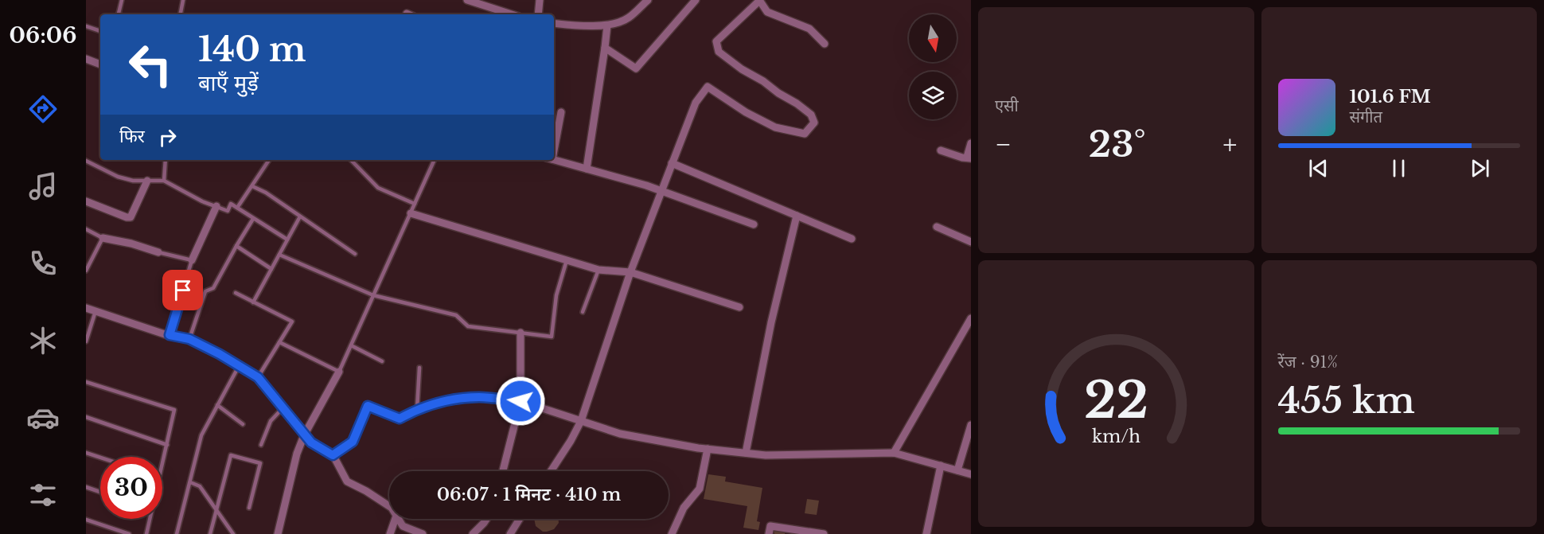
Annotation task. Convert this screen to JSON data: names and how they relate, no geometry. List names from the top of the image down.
{
  "north": "bottom",
  "page": {
    "tabs": "06:06",
    "tile": [
      "एसी",
      ["रेंज · 91%", "455 km"]
    ],
    "turn": ["140 m", "बाएँ मुड़ें"],
    "song": ["101.6 FM", "संगीत"],
    "then": "फिर",
    "heat": ["−", "23°", "+"],
    "limit": "30",
    "trip": "06:07 · 1 मिनट · 410 m",
    "gauge": ["22", "km/h"]
  }
}
